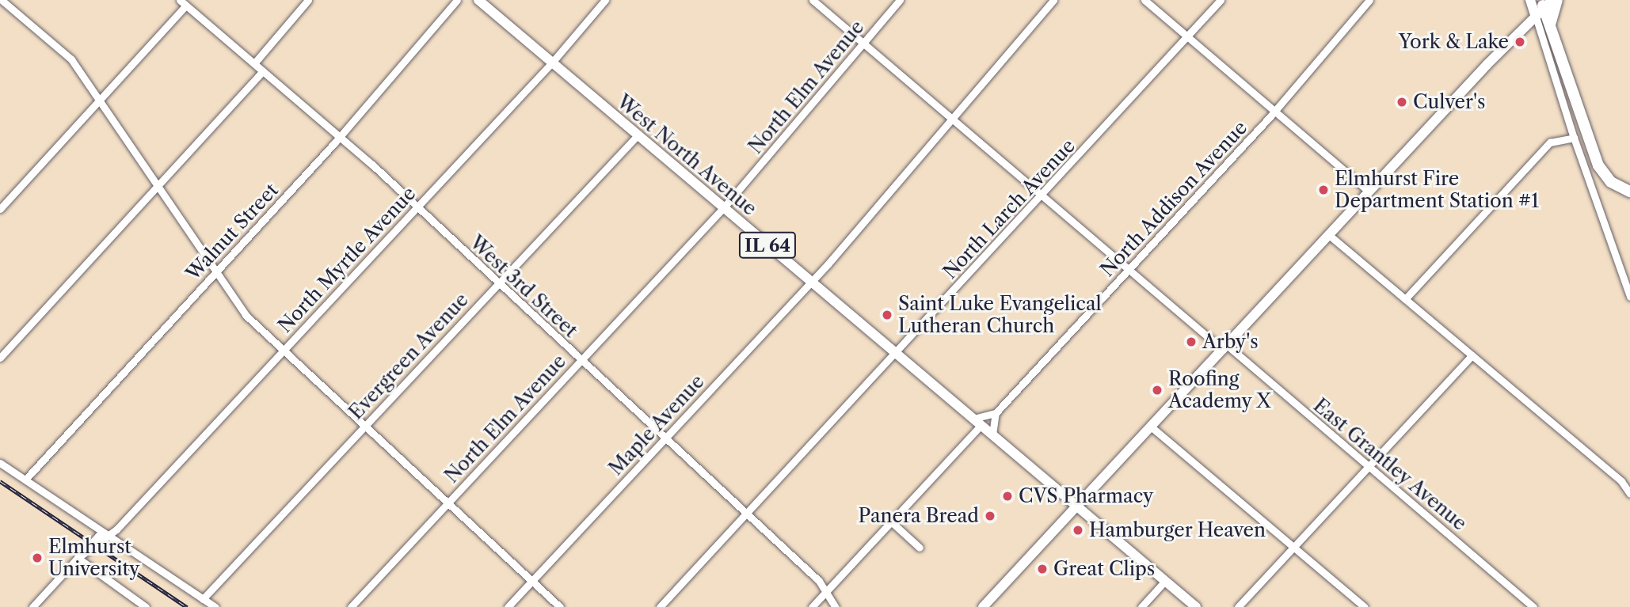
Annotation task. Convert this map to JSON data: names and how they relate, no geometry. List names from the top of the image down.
{
  "streets": {
    "main road": ["West North Avenue", "IL 64"],
    "street": [
      "North Elm Avenue",
      "North Addison Avenue",
      "North Larch Avenue",
      "Walnut Street",
      "North Myrtle Avenue",
      "West 3rd Street",
      "Evergreen Avenue",
      "Maple Avenue",
      "East Grantley Avenue"
    ]
  },
  "crossings": [
    ["North Elm Avenue", "West North Avenue"],
    ["North Elm Avenue", "West 3rd Street"],
    ["North Elm Avenue", "East Grantley Avenue"],
    ["West North Avenue", "North Larch Avenue"],
    ["West North Avenue", "IL 64"],
    ["West North Avenue", "North Myrtle Avenue"],
    ["West North Avenue", "Evergreen Avenue"],
    ["West North Avenue", "Maple Avenue"],
    ["North Addison Avenue", "East Grantley Avenue"],
    ["North Larch Avenue", "West 3rd Street"],
    ["North Larch Avenue", "East Grantley Avenue"],
    ["Walnut Street", "West 3rd Street"],
    ["North Myrtle Avenue", "West 3rd Street"],
    ["West 3rd Street", "Evergreen Avenue"],
    ["West 3rd Street", "Maple Avenue"],
    ["Maple Avenue", "East Grantley Avenue"]
  ],
  "places": [
    "York & Lake",
    "Culver's",
    "Elmhurst Fire Department Station #1",
    "Saint Luke Evangelical Lutheran Church",
    "Arby's",
    "Roofing Academy X",
    "CVS Pharmacy",
    "Panera Bread",
    "Hamburger Heaven",
    "Elmhurst University",
    "Great Clips"
  ]
}
